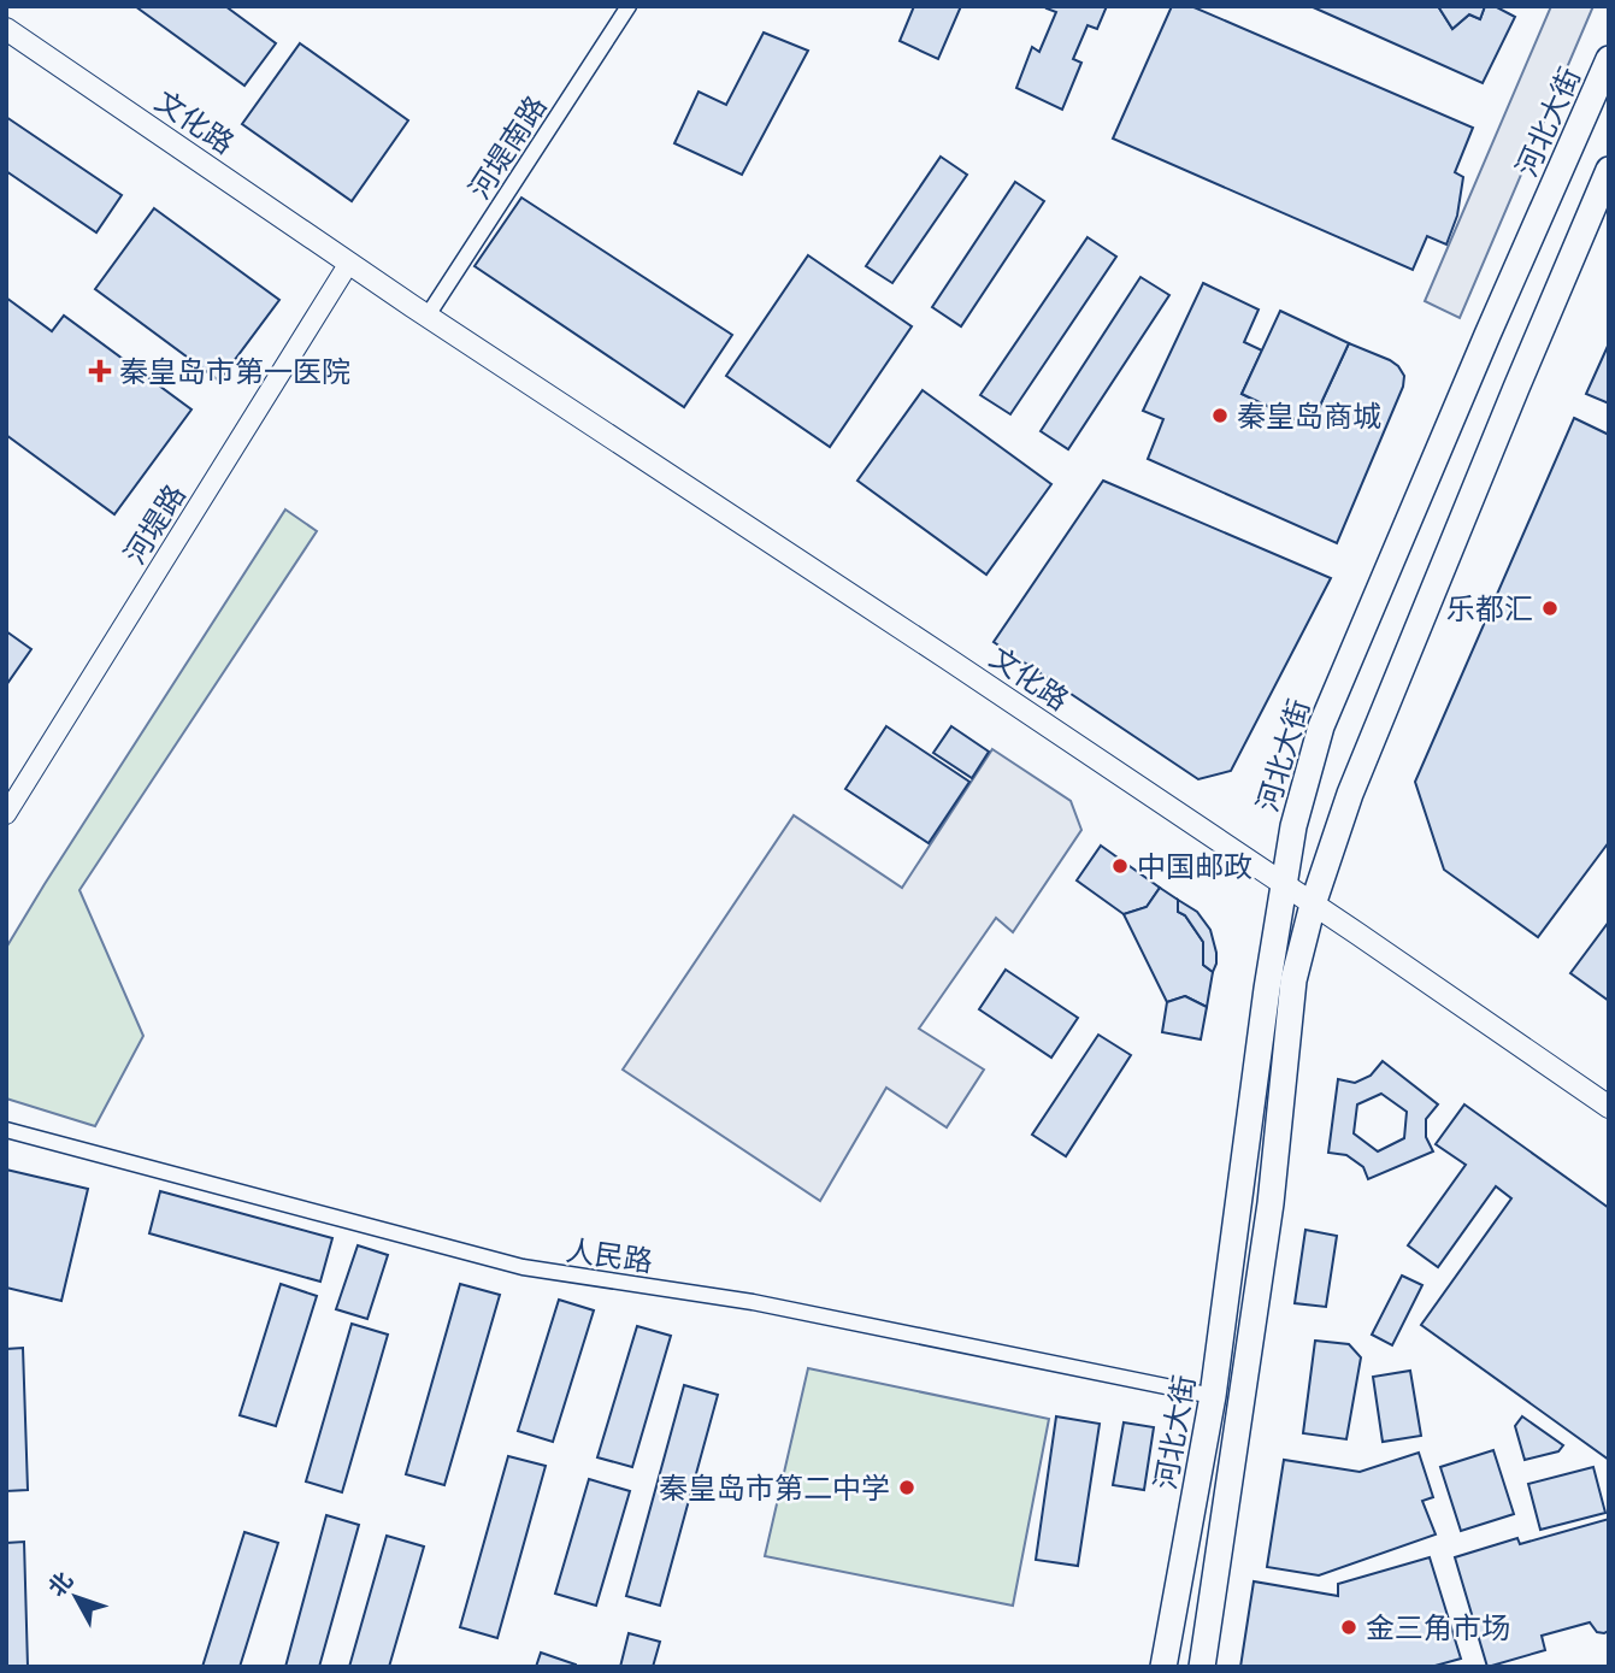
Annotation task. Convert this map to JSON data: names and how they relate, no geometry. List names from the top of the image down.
{
  "streets": {
    "main road": ["文化路", "河北大街"],
    "street": ["河堤南路", "河堤路", "人民路"]
  },
  "crossings": [
    ["文化路", "河北大街"],
    ["文化路", "河堤南路"],
    ["文化路", "河堤路"],
    ["河北大街", "人民路"]
  ],
  "places": {
    "health": ["秦皇岛市第一医院"],
    "other": [
      "秦皇岛商城",
      "乐都汇",
      "中国邮政",
      "秦皇岛市第二中学",
      "金三角市场"
    ]
  },
  "north": "top left"
}
